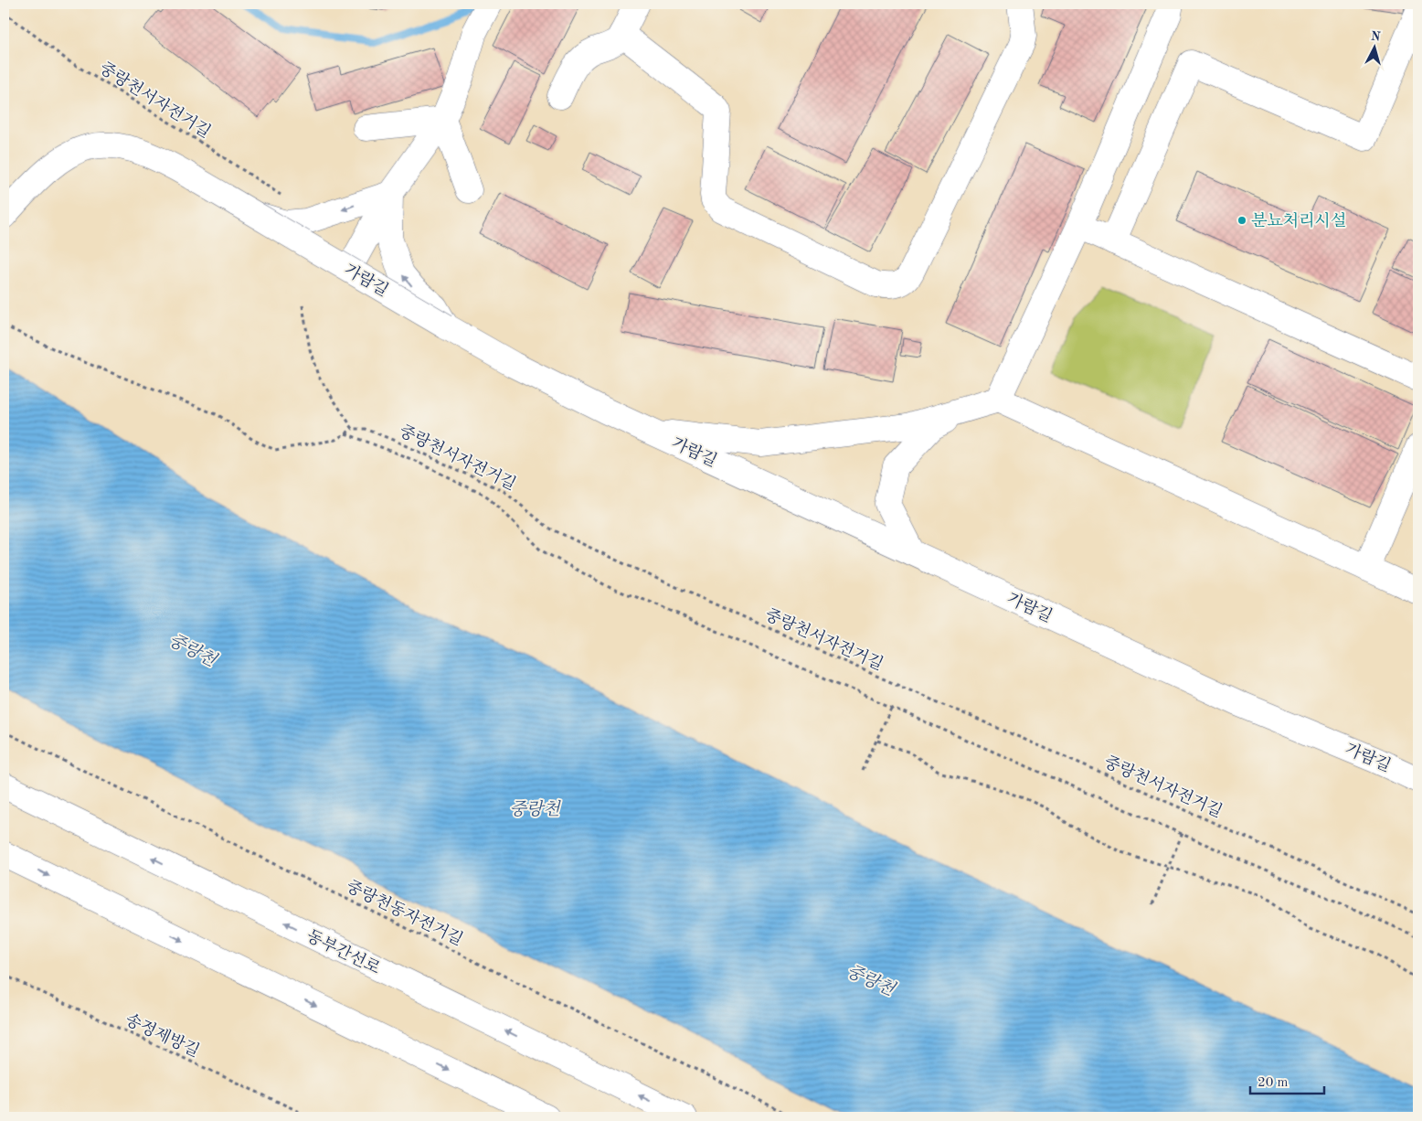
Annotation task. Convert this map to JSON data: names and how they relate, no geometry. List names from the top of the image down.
{
  "streets": {
    "main road": ["가람길", "동부간선로"],
    "path": ["중랑천서자전거길", "중랑천동자전거길", "송정제방길"]
  },
  "water": ["중랑천"],
  "places": ["분뇨처리시설"],
  "scale_bar": "20 m",
  "north": "top"
}
